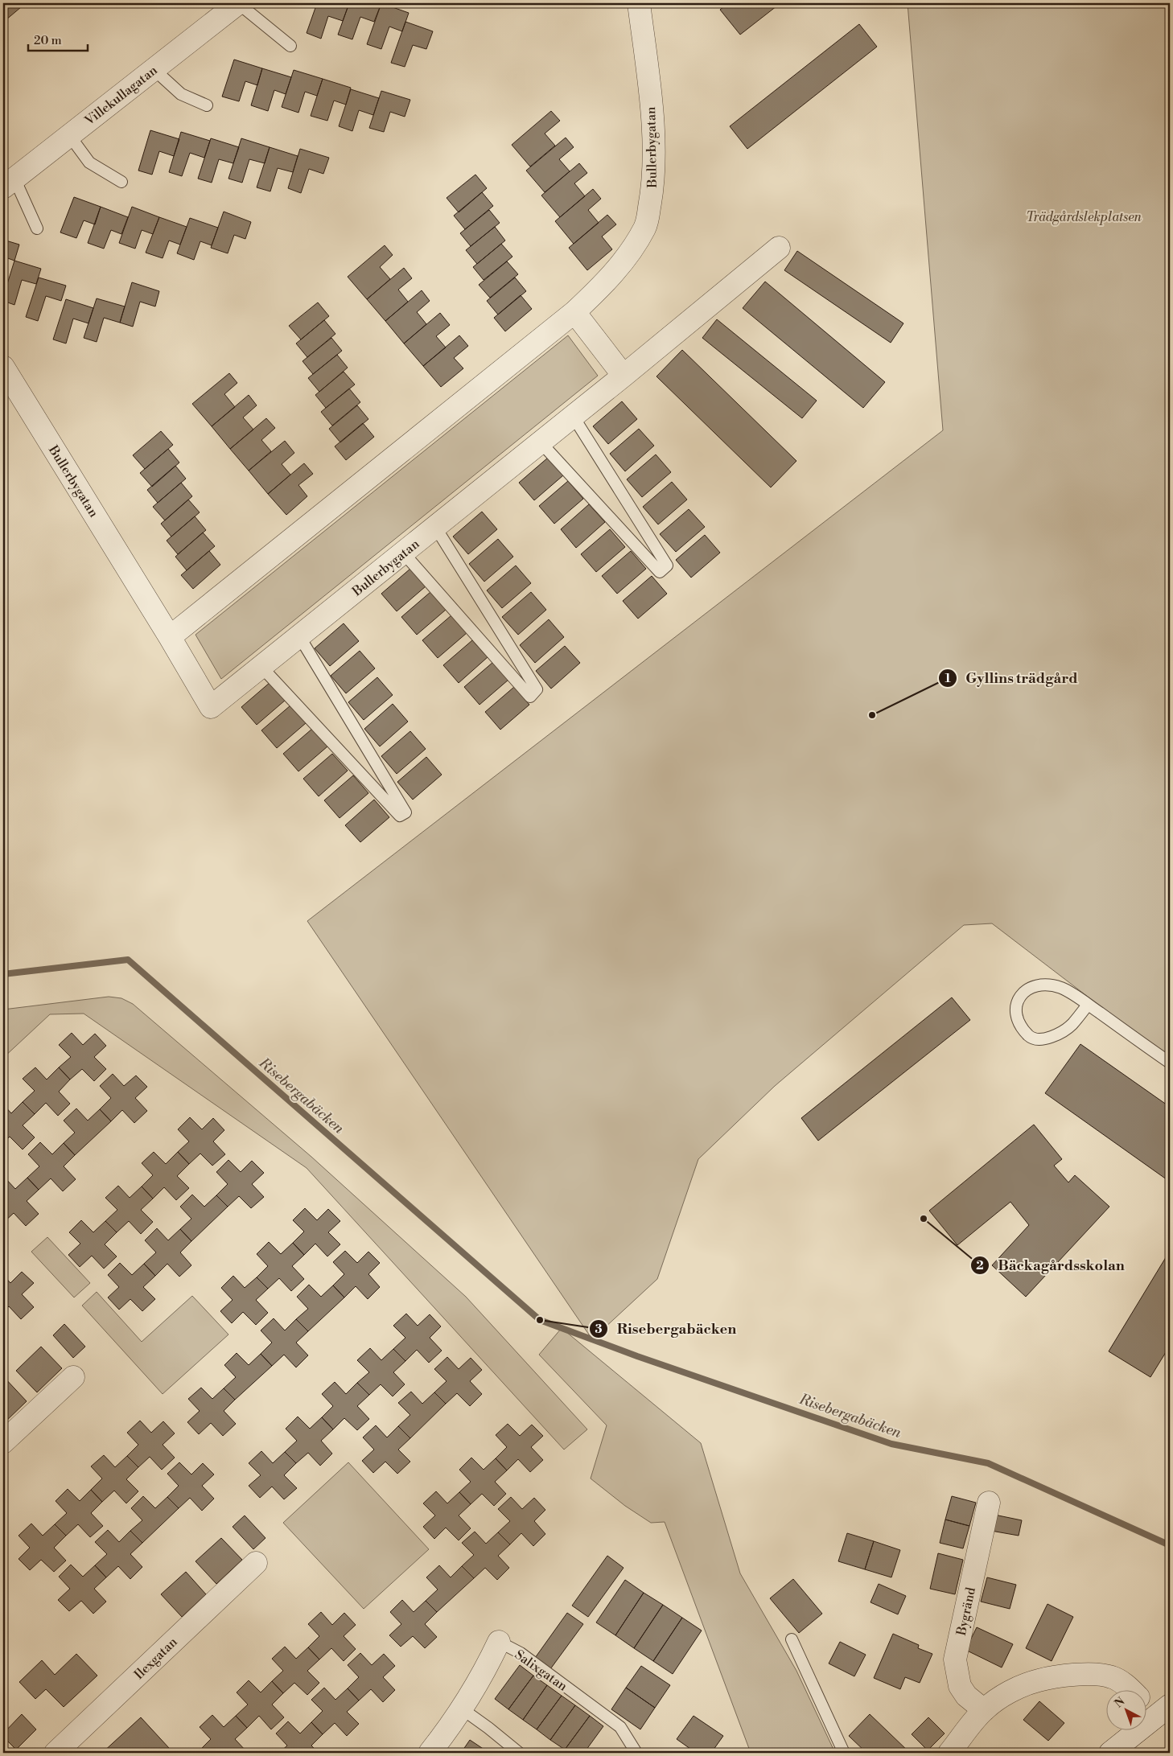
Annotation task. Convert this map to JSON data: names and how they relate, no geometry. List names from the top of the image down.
{
  "streets": {
    "street": [
      "Villekullagatan",
      "Bullerbygatan",
      "Bygränd",
      "Ilexgatan",
      "Salixgatan"
    ]
  },
  "water": ["Risebergabäcken"],
  "parks": ["Trädgårdslekplatsen"],
  "places": ["Gyllins trädgård", "Bäckagårdsskolan", "Risebergabäcken"],
  "scale_bar": "20 m",
  "north": "top left"
}
